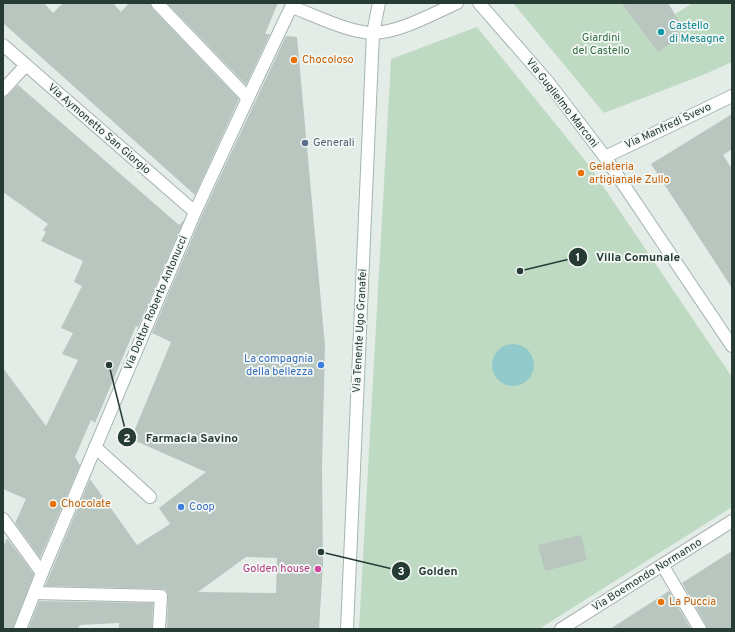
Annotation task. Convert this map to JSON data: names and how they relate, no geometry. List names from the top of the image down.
{
  "streets": {
    "main road": [
      "Via Guglielmo Marconi",
      "Via Manfredi Svevo",
      "Via Aymonetto San Giorgio",
      "Via Dottor Roberto Antonucci",
      "Via Tenente Ugo Granafei",
      "Via Boemondo Normanno"
    ]
  },
  "crossings": [
    ["Via Guglielmo Marconi", "Via Manfredi Svevo"],
    ["Via Aymonetto San Giorgio", "Via Dottor Roberto Antonucci"]
  ],
  "parks": ["Giardini del Castello"],
  "places": [
    "Castello di Mesagne",
    "Chocoloso",
    "Generali",
    "Gelateria artigianale Zullo",
    "Villa Comunale",
    "Farmacia Savino",
    "La compagnia della bellezza",
    "Chocolate",
    "Coop",
    "Golden",
    "Golden house",
    "La Puccia"
  ]
}
